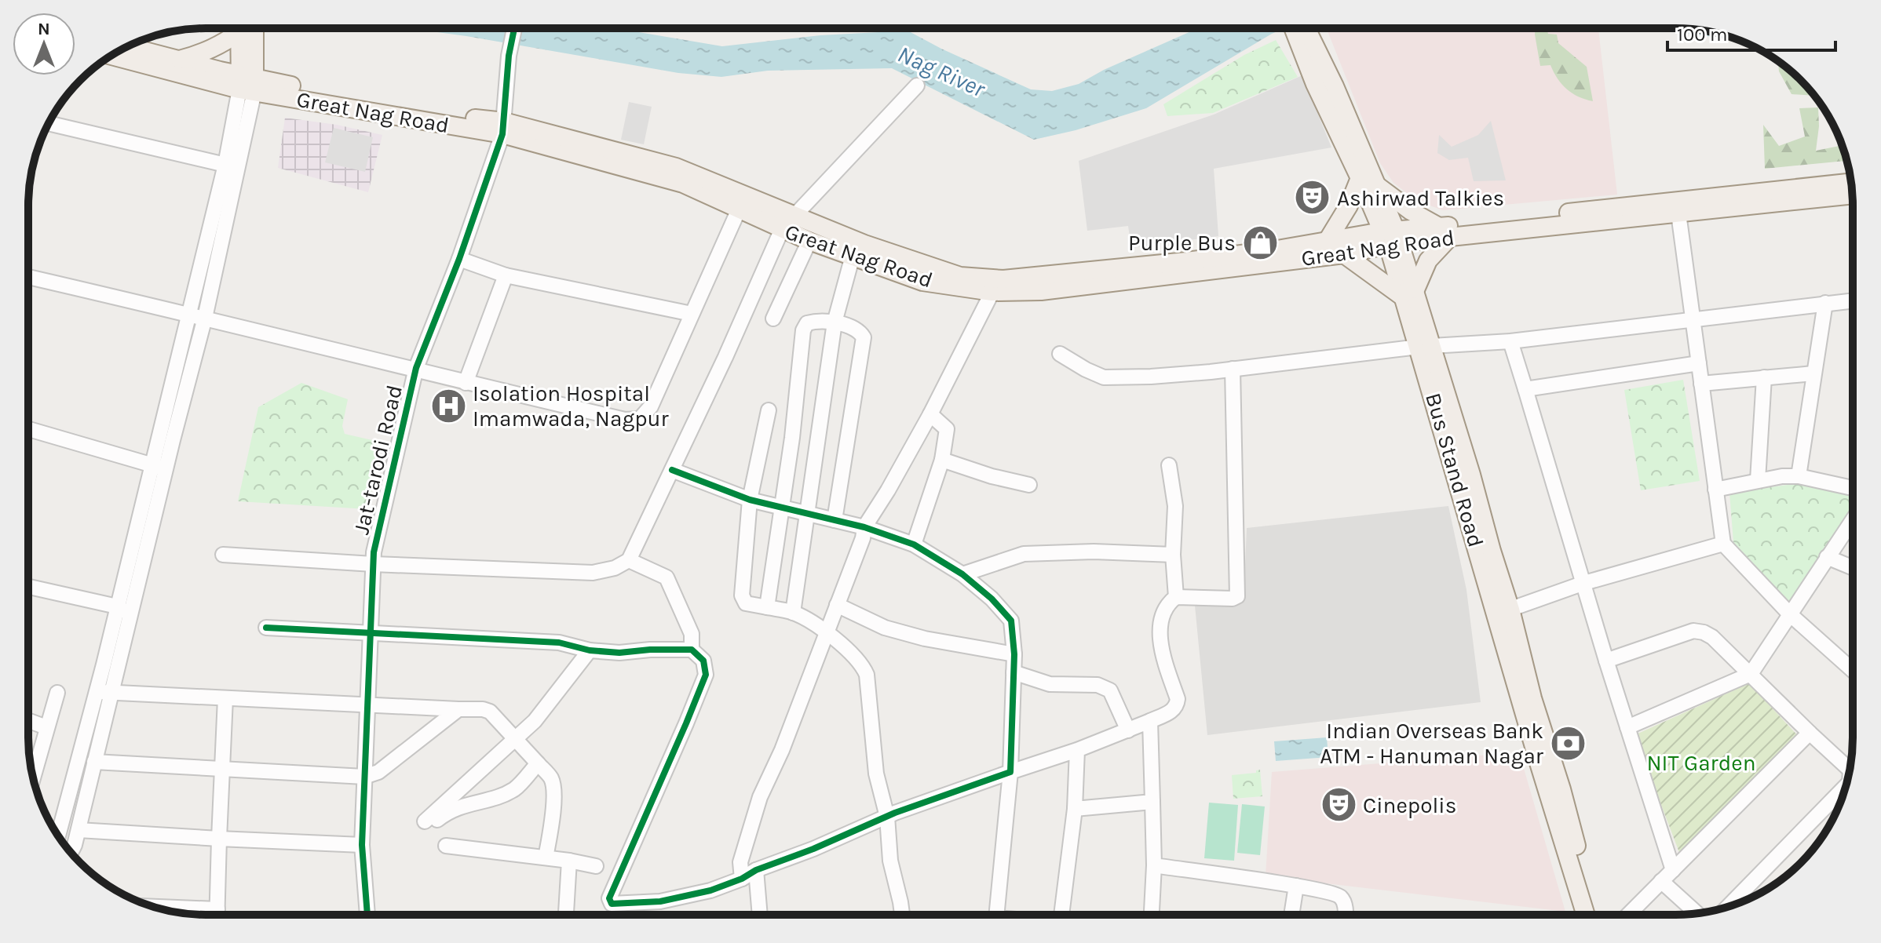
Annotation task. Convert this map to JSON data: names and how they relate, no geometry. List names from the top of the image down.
{
  "streets": {
    "main road": ["Great Nag Road", "Bus Stand Road"],
    "street": ["Jat-tarodi Road"]
  },
  "crossings": [
    ["Great Nag Road", "Jat-tarodi Road"],
    ["Great Nag Road", "Bus Stand Road"]
  ],
  "water": ["Nag River"],
  "parks": ["NIT Garden"],
  "places": {
    "theatre": ["Ashirwad Talkies", "Cinepolis"],
    "shop": ["Purple Bus"],
    "hospital": ["Isolation Hospital Imamwada, Nagpur"],
    "bank": ["Indian Overseas Bank ATM - Hanuman Nagar"]
  },
  "scale_bar": "100 m",
  "north": "top"
}
